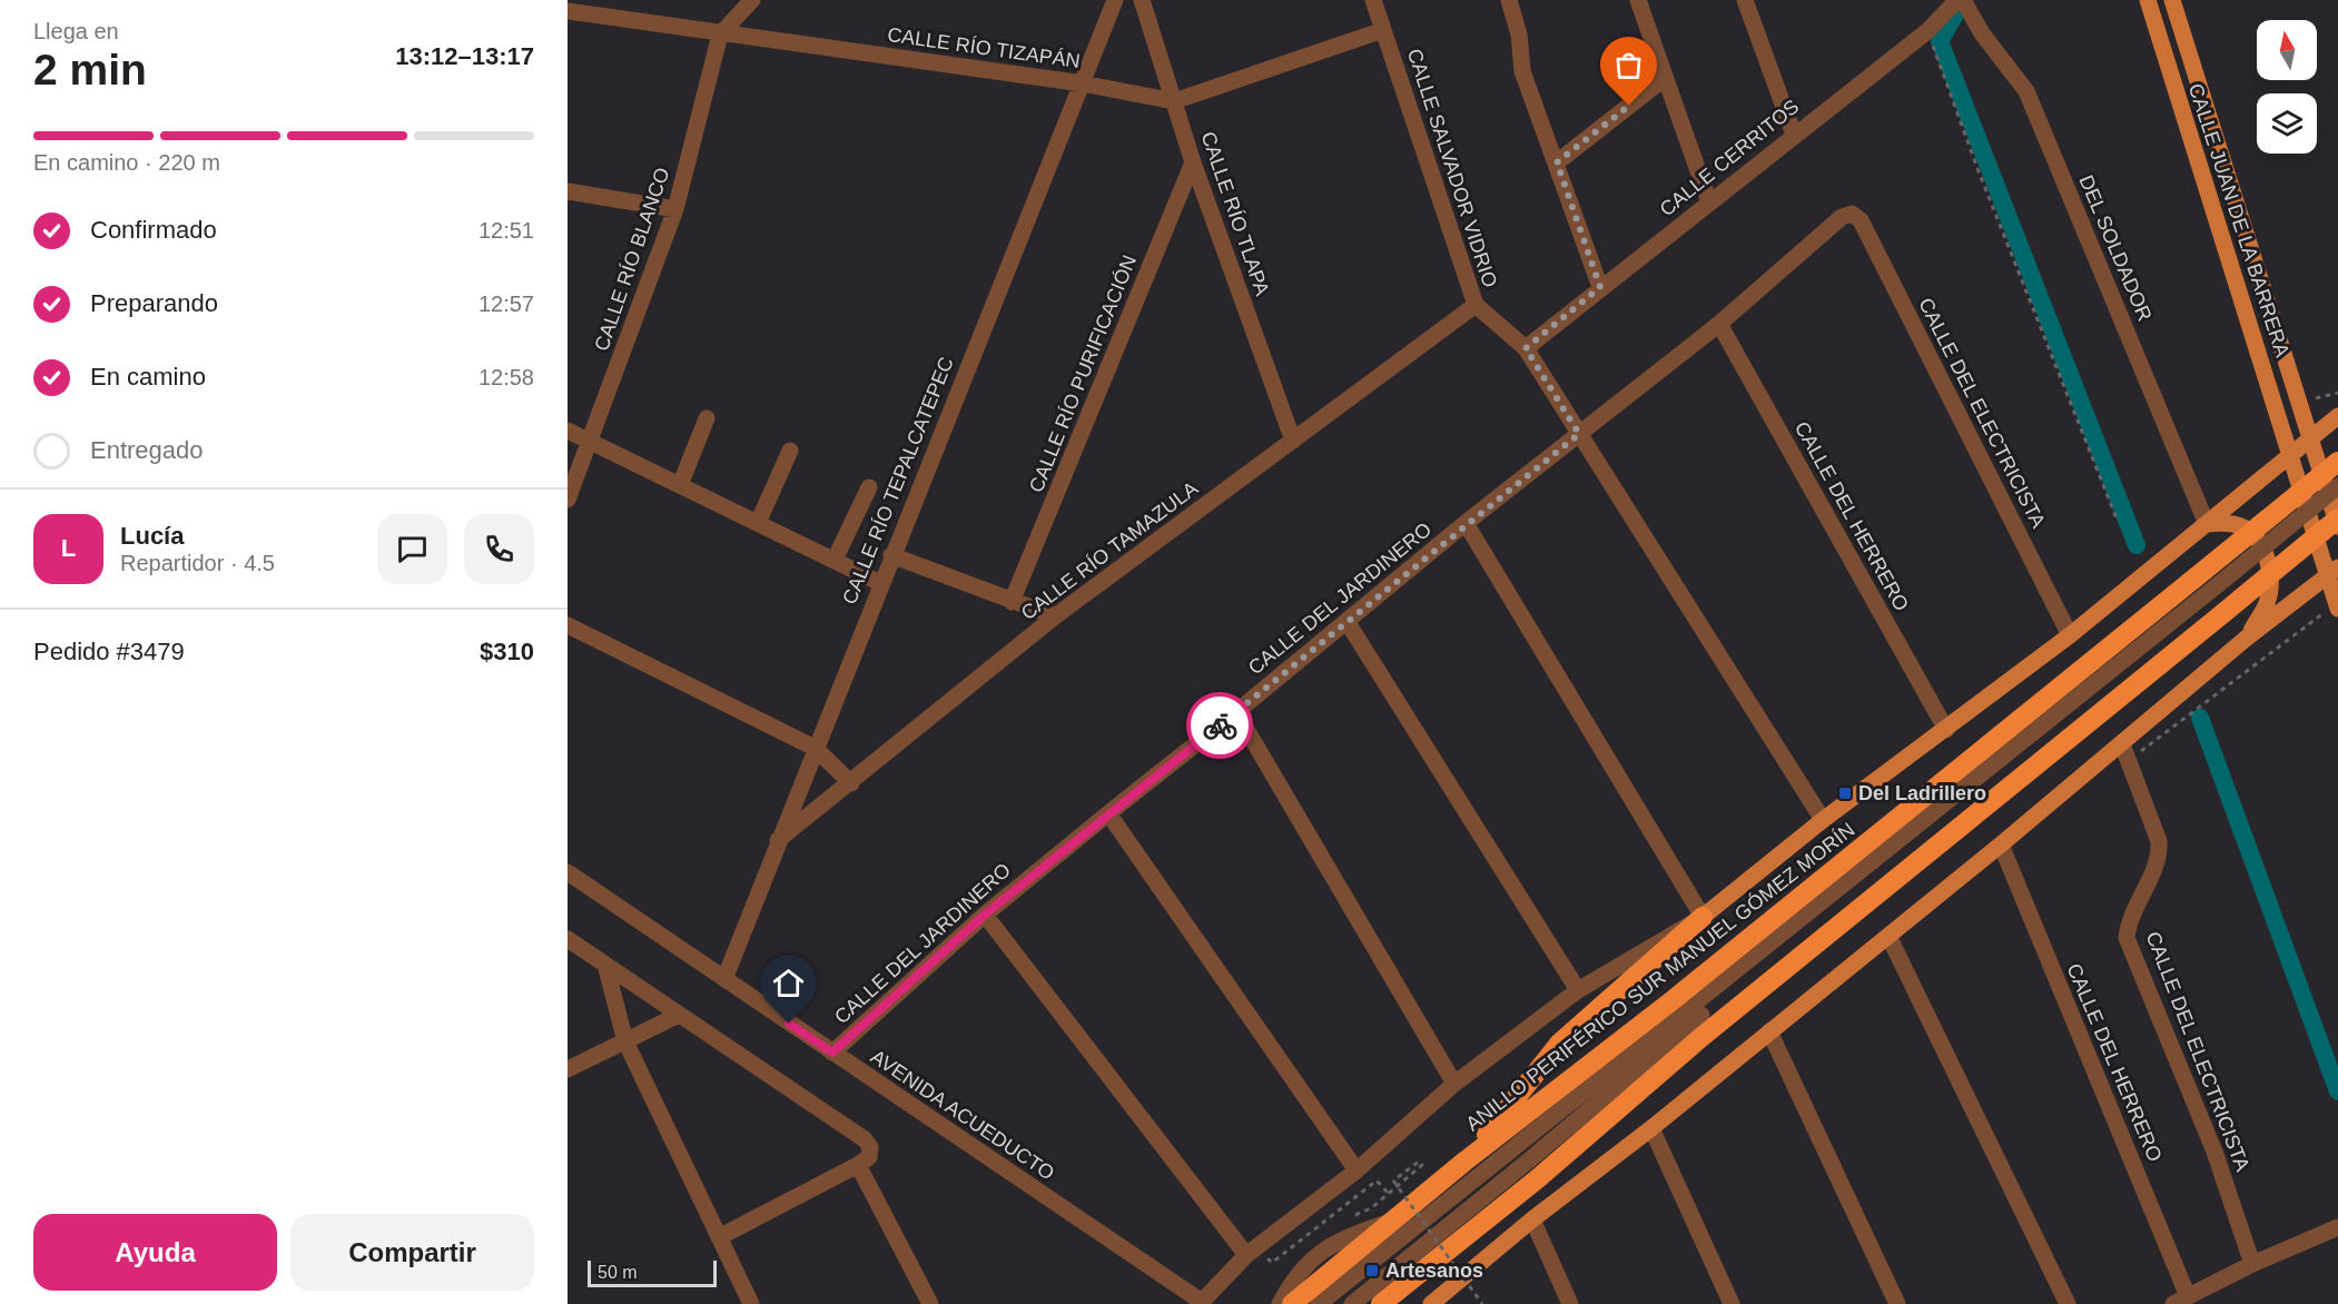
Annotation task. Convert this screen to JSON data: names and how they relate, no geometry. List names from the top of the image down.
{
  "streets": {
    "highway": ["ANILLO PERIFÉRICO SUR MANUEL GÓMEZ MORÍN"],
    "main road": ["CALLE JUAN DE LA BARRERA"],
    "street": [
      "CALLE RÍO TIZAPÁN",
      "CALLE CERRITOS",
      "CALLE SALVADOR VIDRIO",
      "CALLE RÍO TLAPA",
      "DEL SOLDADOR",
      "CALLE RÍO BLANCO",
      "CALLE RÍO PURIFICACIÓN",
      "CALLE DEL ELECTRICISTA",
      "CALLE RÍO TEPALCATEPEC",
      "CALLE DEL HERRERO",
      "CALLE RÍO TAMAZULA",
      "CALLE DEL JARDINERO",
      "AVENIDA ACUEDUCTO"
    ]
  },
  "crossings": [
    ["CALLE RÍO TIZAPÁN", "CALLE SALVADOR VIDRIO"],
    ["CALLE RÍO TIZAPÁN", "CALLE RÍO TLAPA"],
    ["CALLE RÍO TIZAPÁN", "CALLE RÍO BLANCO"],
    ["CALLE RÍO TIZAPÁN", "CALLE RÍO TEPALCATEPEC"],
    ["CALLE CERRITOS", "CALLE SALVADOR VIDRIO"],
    ["CALLE SALVADOR VIDRIO", "CALLE RÍO TAMAZULA"],
    ["CALLE SALVADOR VIDRIO", "CALLE DEL JARDINERO"],
    ["CALLE RÍO TLAPA", "CALLE RÍO PURIFICACIÓN"],
    ["CALLE RÍO TLAPA", "CALLE RÍO TAMAZULA"],
    ["CALLE DEL ELECTRICISTA", "CALLE DEL JARDINERO"],
    ["CALLE RÍO TEPALCATEPEC", "CALLE RÍO TAMAZULA"],
    ["CALLE RÍO TEPALCATEPEC", "AVENIDA ACUEDUCTO"],
    ["CALLE DEL HERRERO", "CALLE DEL JARDINERO"],
    ["CALLE DEL JARDINERO", "AVENIDA ACUEDUCTO"]
  ],
  "places": {
    "transit": ["Del Ladrillero", "Artesanos"]
  },
  "scale_bar": "50 m",
  "north": "top",
  "page": {
    "heading": ["2 min", "Llega en", "13:12–13:17"],
    "panel": [
      "Lucía",
      "Repartidor · 4.5",
      "Pedido #3479",
      "$310"
    ],
    "bar": "En camino · 220 m",
    "list": [
      ["Confirmado", "12:51"],
      ["Preparando", "12:57"],
      ["En camino", "12:58"],
      "Entregado"
    ],
    "round": "L",
    "buttons": ["Ayuda", "Compartir"],
    "scale": "50 m"
  }
}
